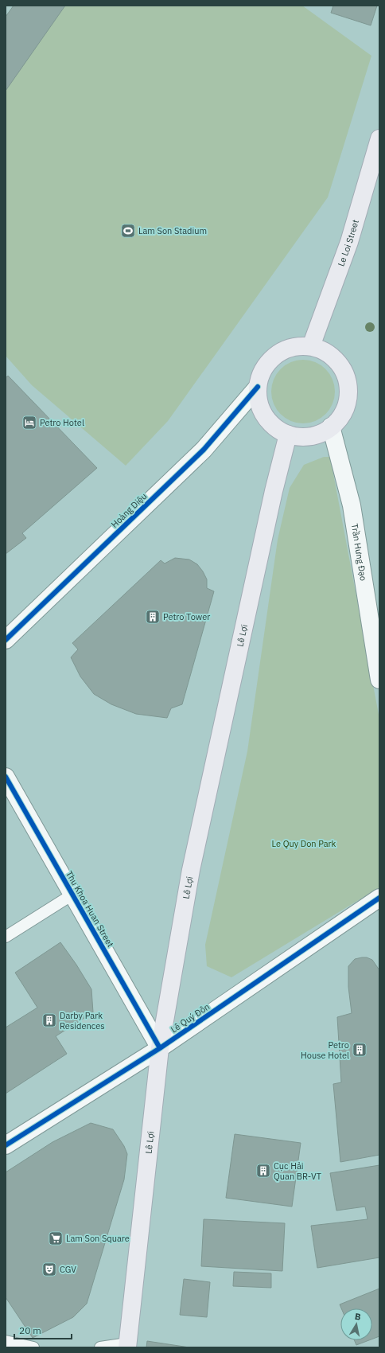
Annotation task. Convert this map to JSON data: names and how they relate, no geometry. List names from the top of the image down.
{
  "streets": {
    "main road": ["Le Loi Street", "Lê Lợi"],
    "street": [
      "Hoàng Diệu",
      "Trần Hưng Đạo",
      "Thu Khoa Huan Street",
      "Lê Quý Đôn"
    ]
  },
  "crossings": [
    ["Le Loi Street", "Hoàng Diệu"],
    ["Le Loi Street", "Trần Hưng Đạo"],
    ["Le Loi Street", "Lê Lợi"],
    ["Hoàng Diệu", "Trần Hưng Đạo"],
    ["Hoàng Diệu", "Lê Lợi"],
    ["Trần Hưng Đạo", "Lê Lợi"],
    ["Lê Lợi", "Thu Khoa Huan Street"],
    ["Lê Lợi", "Lê Quý Đôn"],
    ["Thu Khoa Huan Street", "Lê Quý Đôn"]
  ],
  "parks": ["Le Quy Don Park"],
  "places": {
    "sports": ["Lam Son Stadium"],
    "hotel": ["Petro Hotel"],
    "building": [
      "Petro Tower",
      "Darby Park Residences",
      "Petro House Hotel",
      "Cục Hải Quan BR-VT"
    ],
    "supermarket": ["Lam Son Square"],
    "theatre": ["CGV"]
  },
  "scale_bar": "20 m",
  "north": "top"
}
